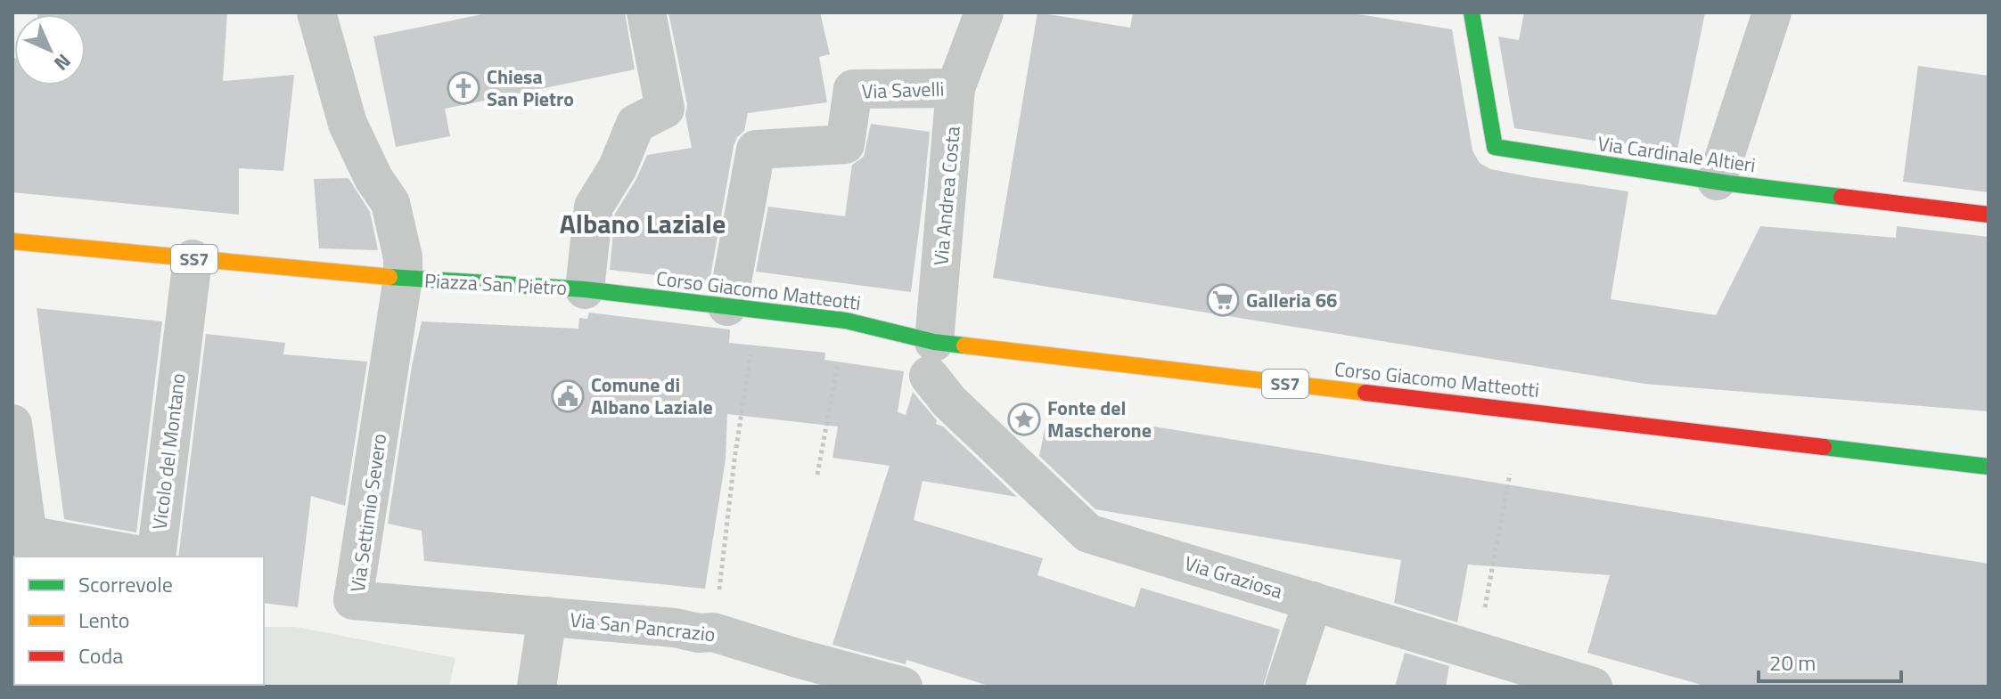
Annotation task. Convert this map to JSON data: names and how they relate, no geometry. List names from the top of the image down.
{
  "streets": {
    "main road": [
      "Via Cardinale Altieri",
      "SS7",
      "Piazza San Pietro",
      "Corso Giacomo Matteotti"
    ],
    "street": [
      "Via Savelli",
      "Via Andrea Costa",
      "Vicolo del Montano",
      "Via Settimio Severo",
      "Via Graziosa",
      "Via San Pancrazio"
    ]
  },
  "crossings": [
    ["Via Savelli", "Via Andrea Costa"],
    ["Via Savelli", "Corso Giacomo Matteotti"],
    ["Via Andrea Costa", "Corso Giacomo Matteotti"],
    ["Via Andrea Costa", "Via Graziosa"],
    ["SS7", "Piazza San Pietro"],
    ["SS7", "Vicolo del Montano"],
    ["SS7", "Via Settimio Severo"],
    ["Piazza San Pietro", "Corso Giacomo Matteotti"],
    ["Piazza San Pietro", "Via Settimio Severo"],
    ["Corso Giacomo Matteotti", "Via Graziosa"],
    ["Via Settimio Severo", "Via San Pancrazio"]
  ],
  "districts": ["Albano Laziale"],
  "places": {
    "church": ["Chiesa San Pietro"],
    "supermarket": ["Galleria 66"],
    "public building": ["Comune di Albano Laziale"],
    "place": ["Fonte del Mascherone"]
  },
  "legend": ["Scorrevole", "Lento", "Coda"],
  "scale_bar": "20 m",
  "north": "bottom right"
}
